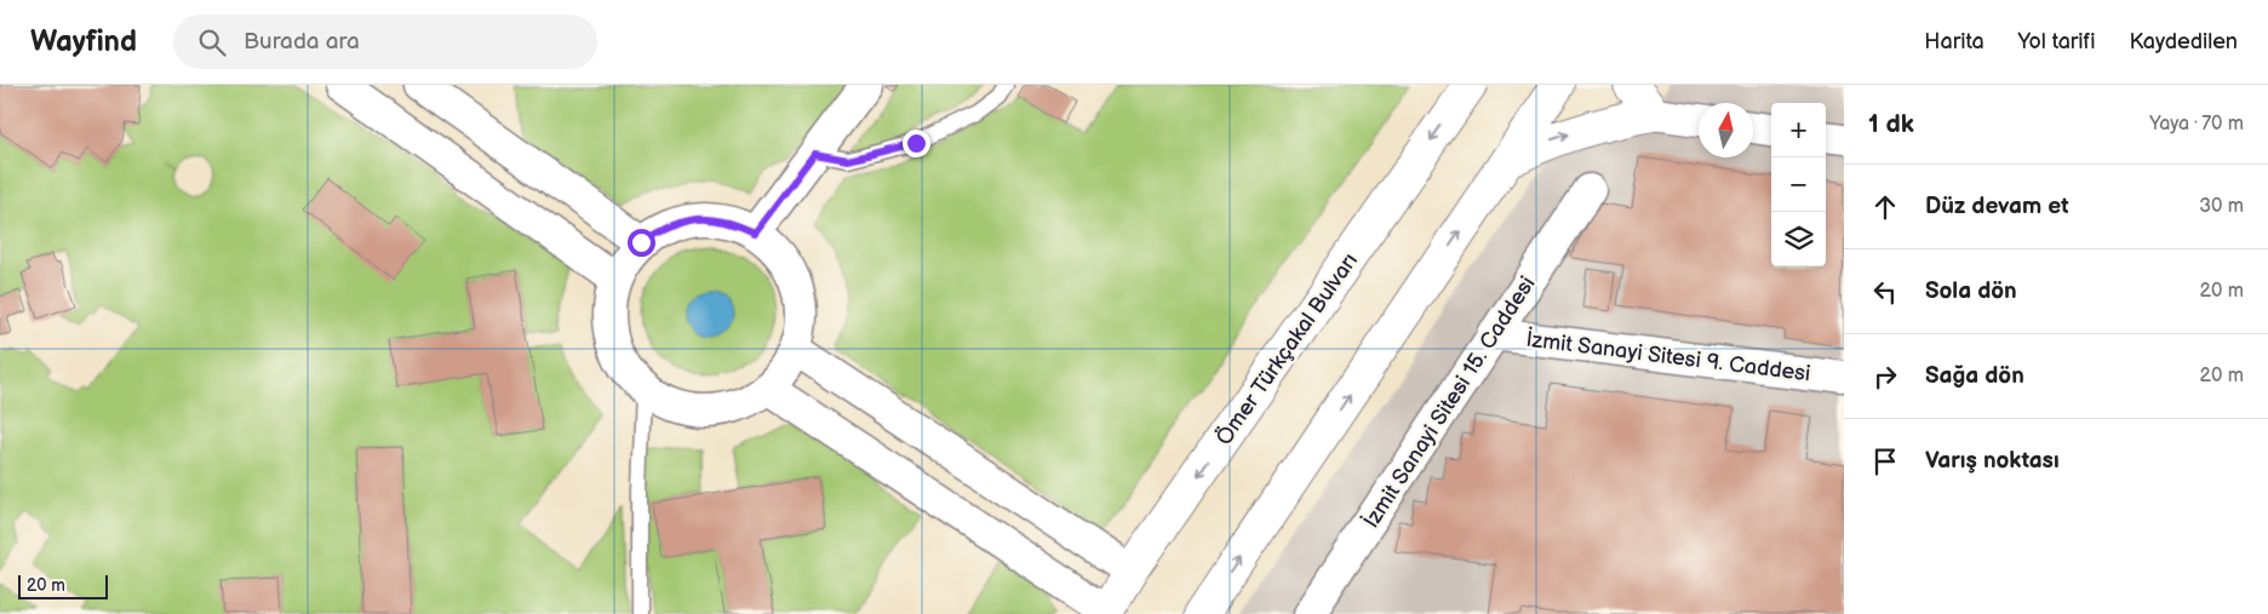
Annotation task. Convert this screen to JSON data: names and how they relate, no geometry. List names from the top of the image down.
{
  "streets": {
    "main road": ["Ömer Türkçakal Bulvarı"],
    "street": ["İzmit Sanayi Sitesi 9. Caddesi", "İzmit Sanayi Sitesi 15. Caddesi"]
  },
  "crossings": [
    ["İzmit Sanayi Sitesi 9. Caddesi", "İzmit Sanayi Sitesi 15. Caddesi"]
  ],
  "scale_bar": "20 m",
  "north": "top",
  "page": {
    "header": "Wayfind",
    "search": "Burada ara",
    "nav": ["Harita", "Yol tarifi", "Kaydedilen"],
    "heading": ["1 dk", "Yaya · 70 m"],
    "map_buttons": ["+", "−"],
    "list": [
      ["Düz devam et", "30 m"],
      ["Sola dön", "20 m"],
      ["Sağa dön", "20 m"],
      "Varış noktası"
    ],
    "scale": "20 m"
  }
}
